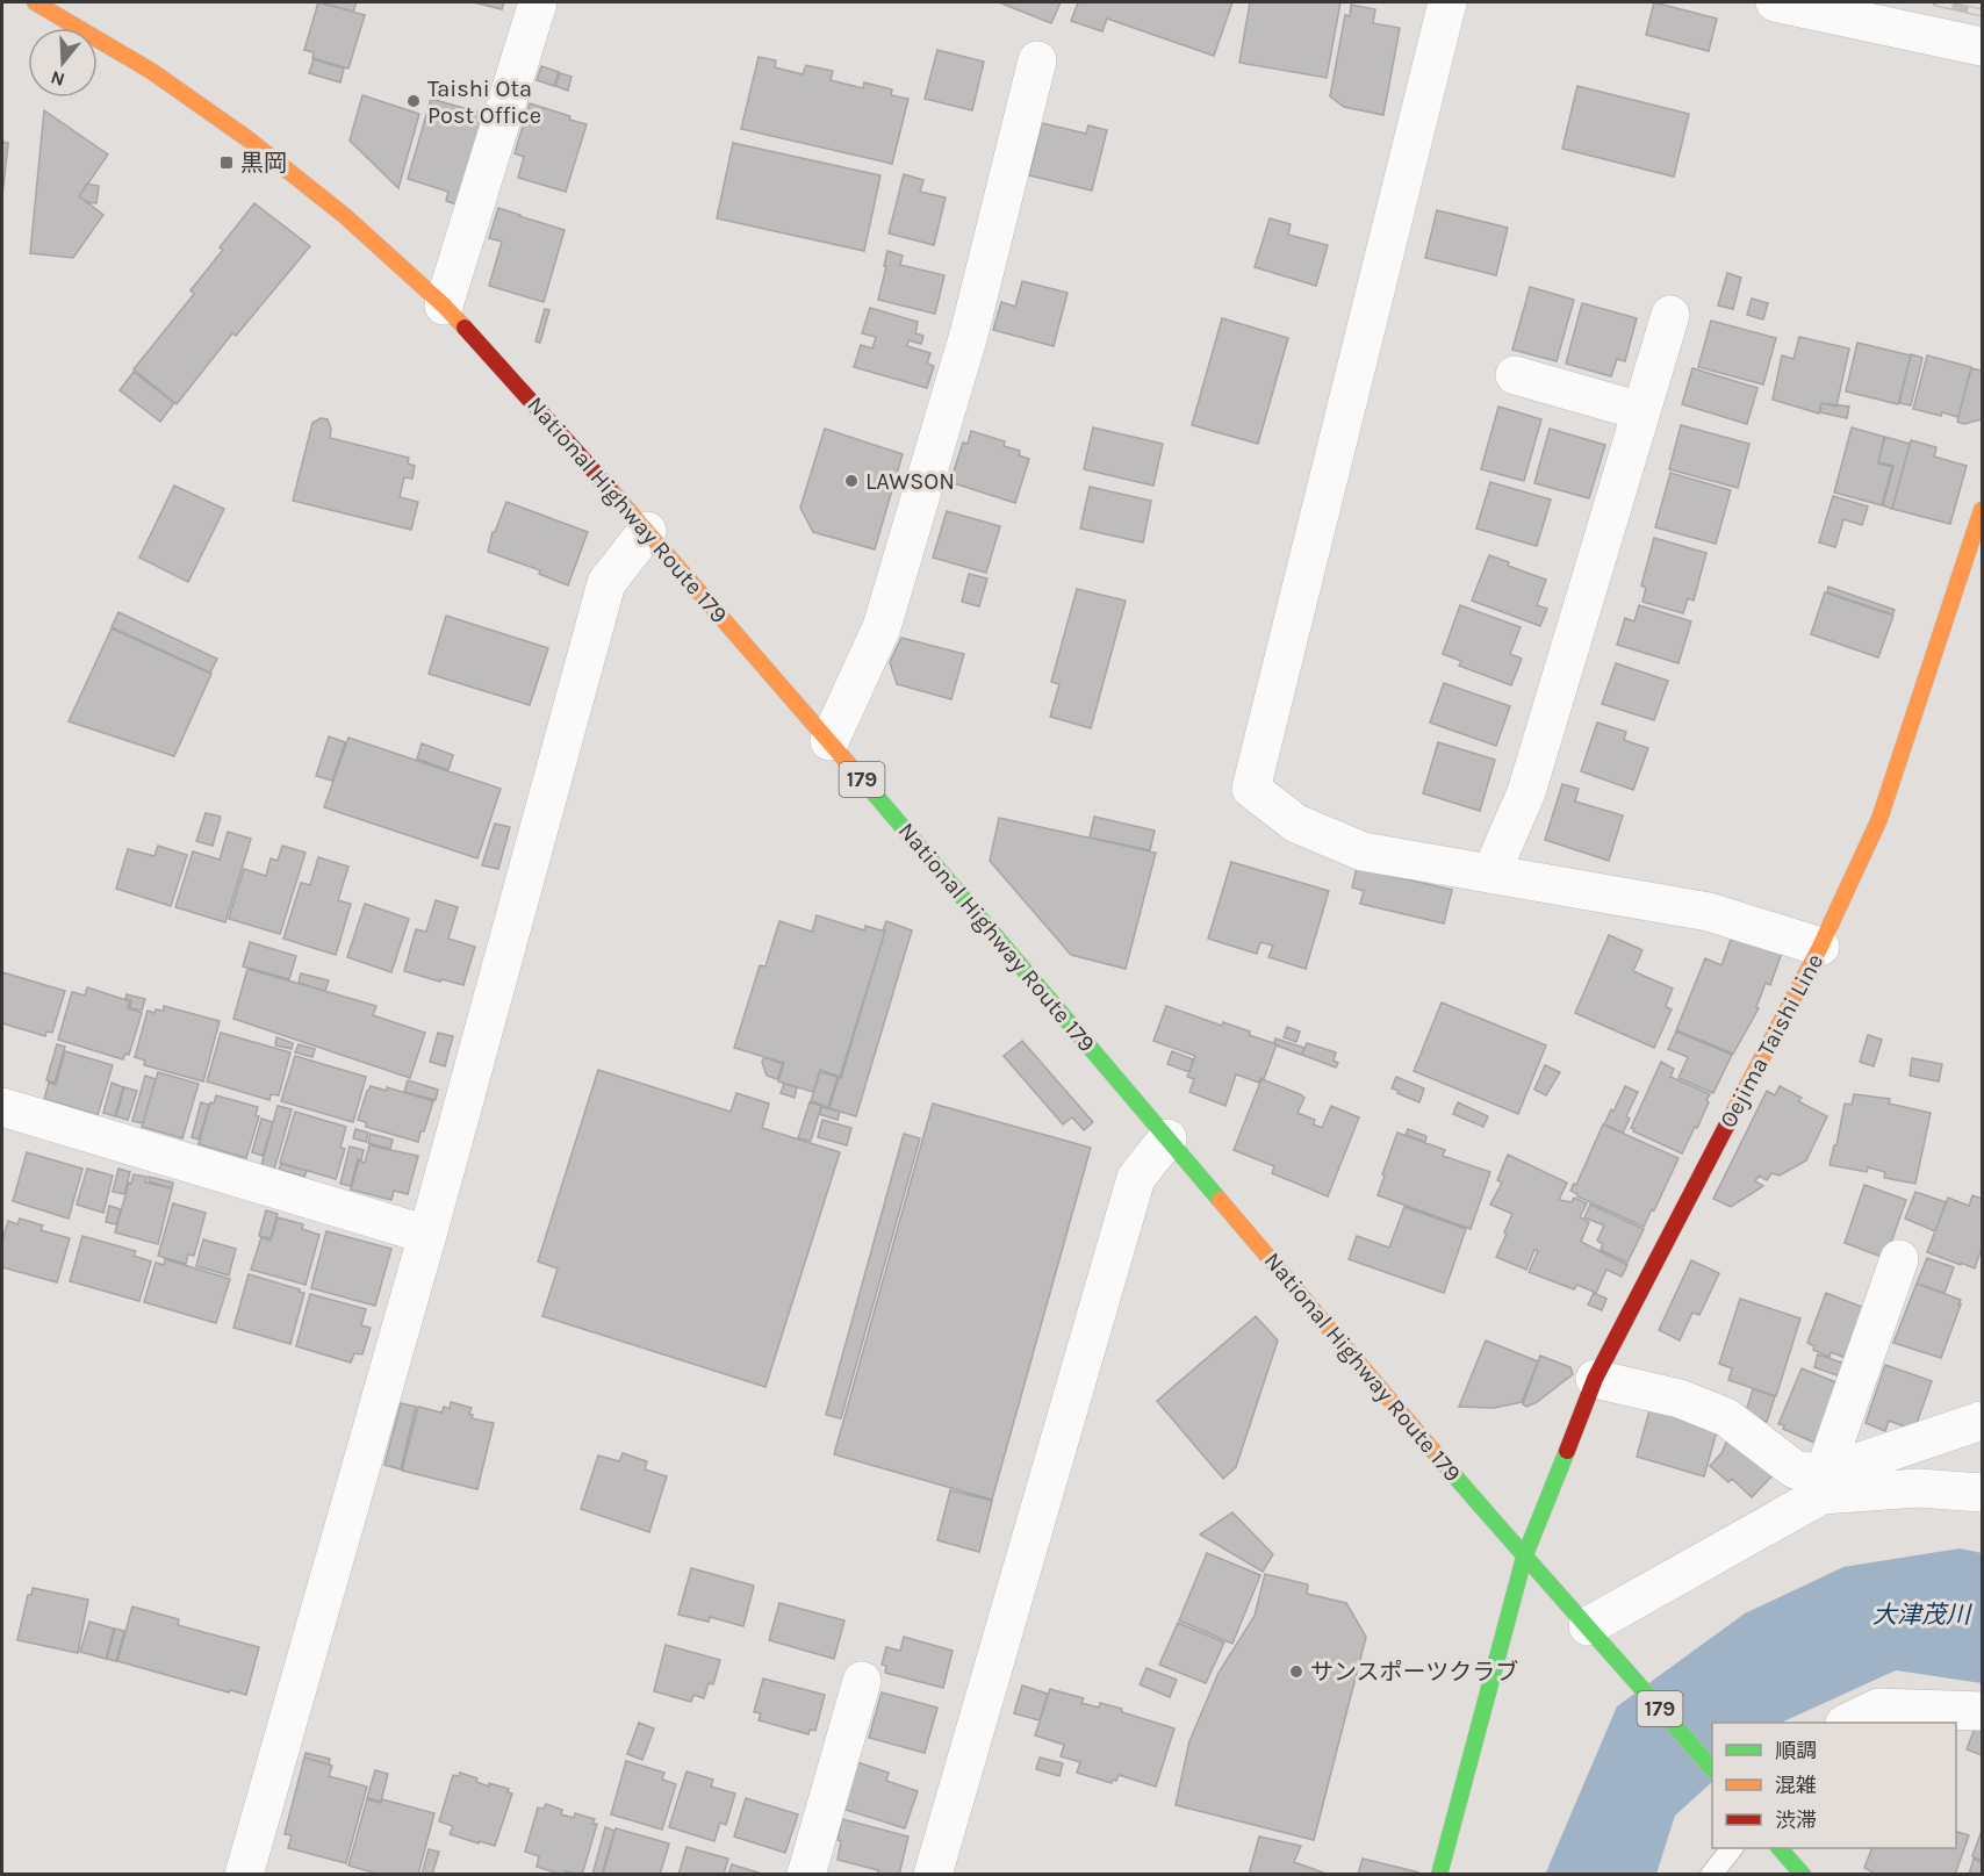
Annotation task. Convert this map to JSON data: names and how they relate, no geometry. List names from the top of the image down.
{
  "streets": {
    "main road": ["National Highway Route 179", "179", "Oejima Taishi Line"]
  },
  "crossings": [
    ["National Highway Route 179", "Oejima Taishi Line"]
  ],
  "water": ["大津茂川"],
  "places": {
    "other": ["Taishi Ota Post Office", "LAWSON", "サンスポーツクラブ"],
    "transit": ["黒岡"]
  },
  "legend": ["順調", "混雑", "渋滞"],
  "north": "bottom"
}
